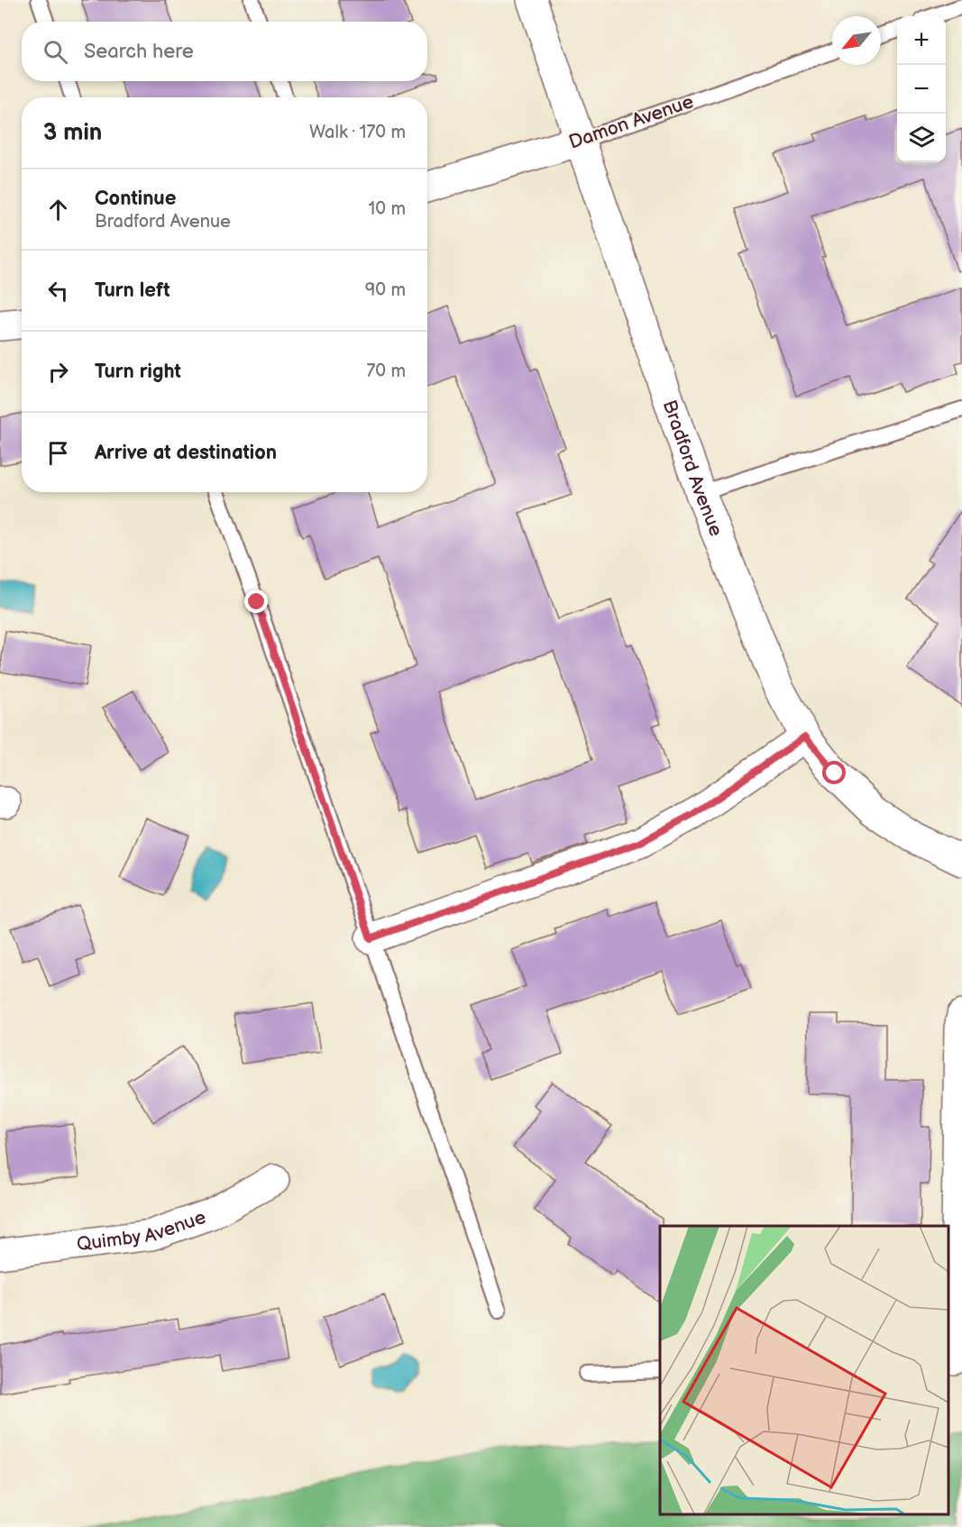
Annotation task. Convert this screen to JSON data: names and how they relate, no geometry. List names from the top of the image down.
{
  "streets": {
    "street": ["Damon Avenue", "Bradford Avenue", "Quimby Avenue"]
  },
  "crossings": [
    ["Damon Avenue", "Bradford Avenue"]
  ],
  "north": "bottom left",
  "page": {
    "map_buttons": ["+", "−"],
    "search": "Search here",
    "heading": ["3 min", "Walk · 170 m"],
    "list": [
      ["Continue", "Bradford Avenue", "10 m"],
      ["Turn left", "90 m"],
      ["Turn right", "70 m"],
      "Arrive at destination"
    ]
  }
}
